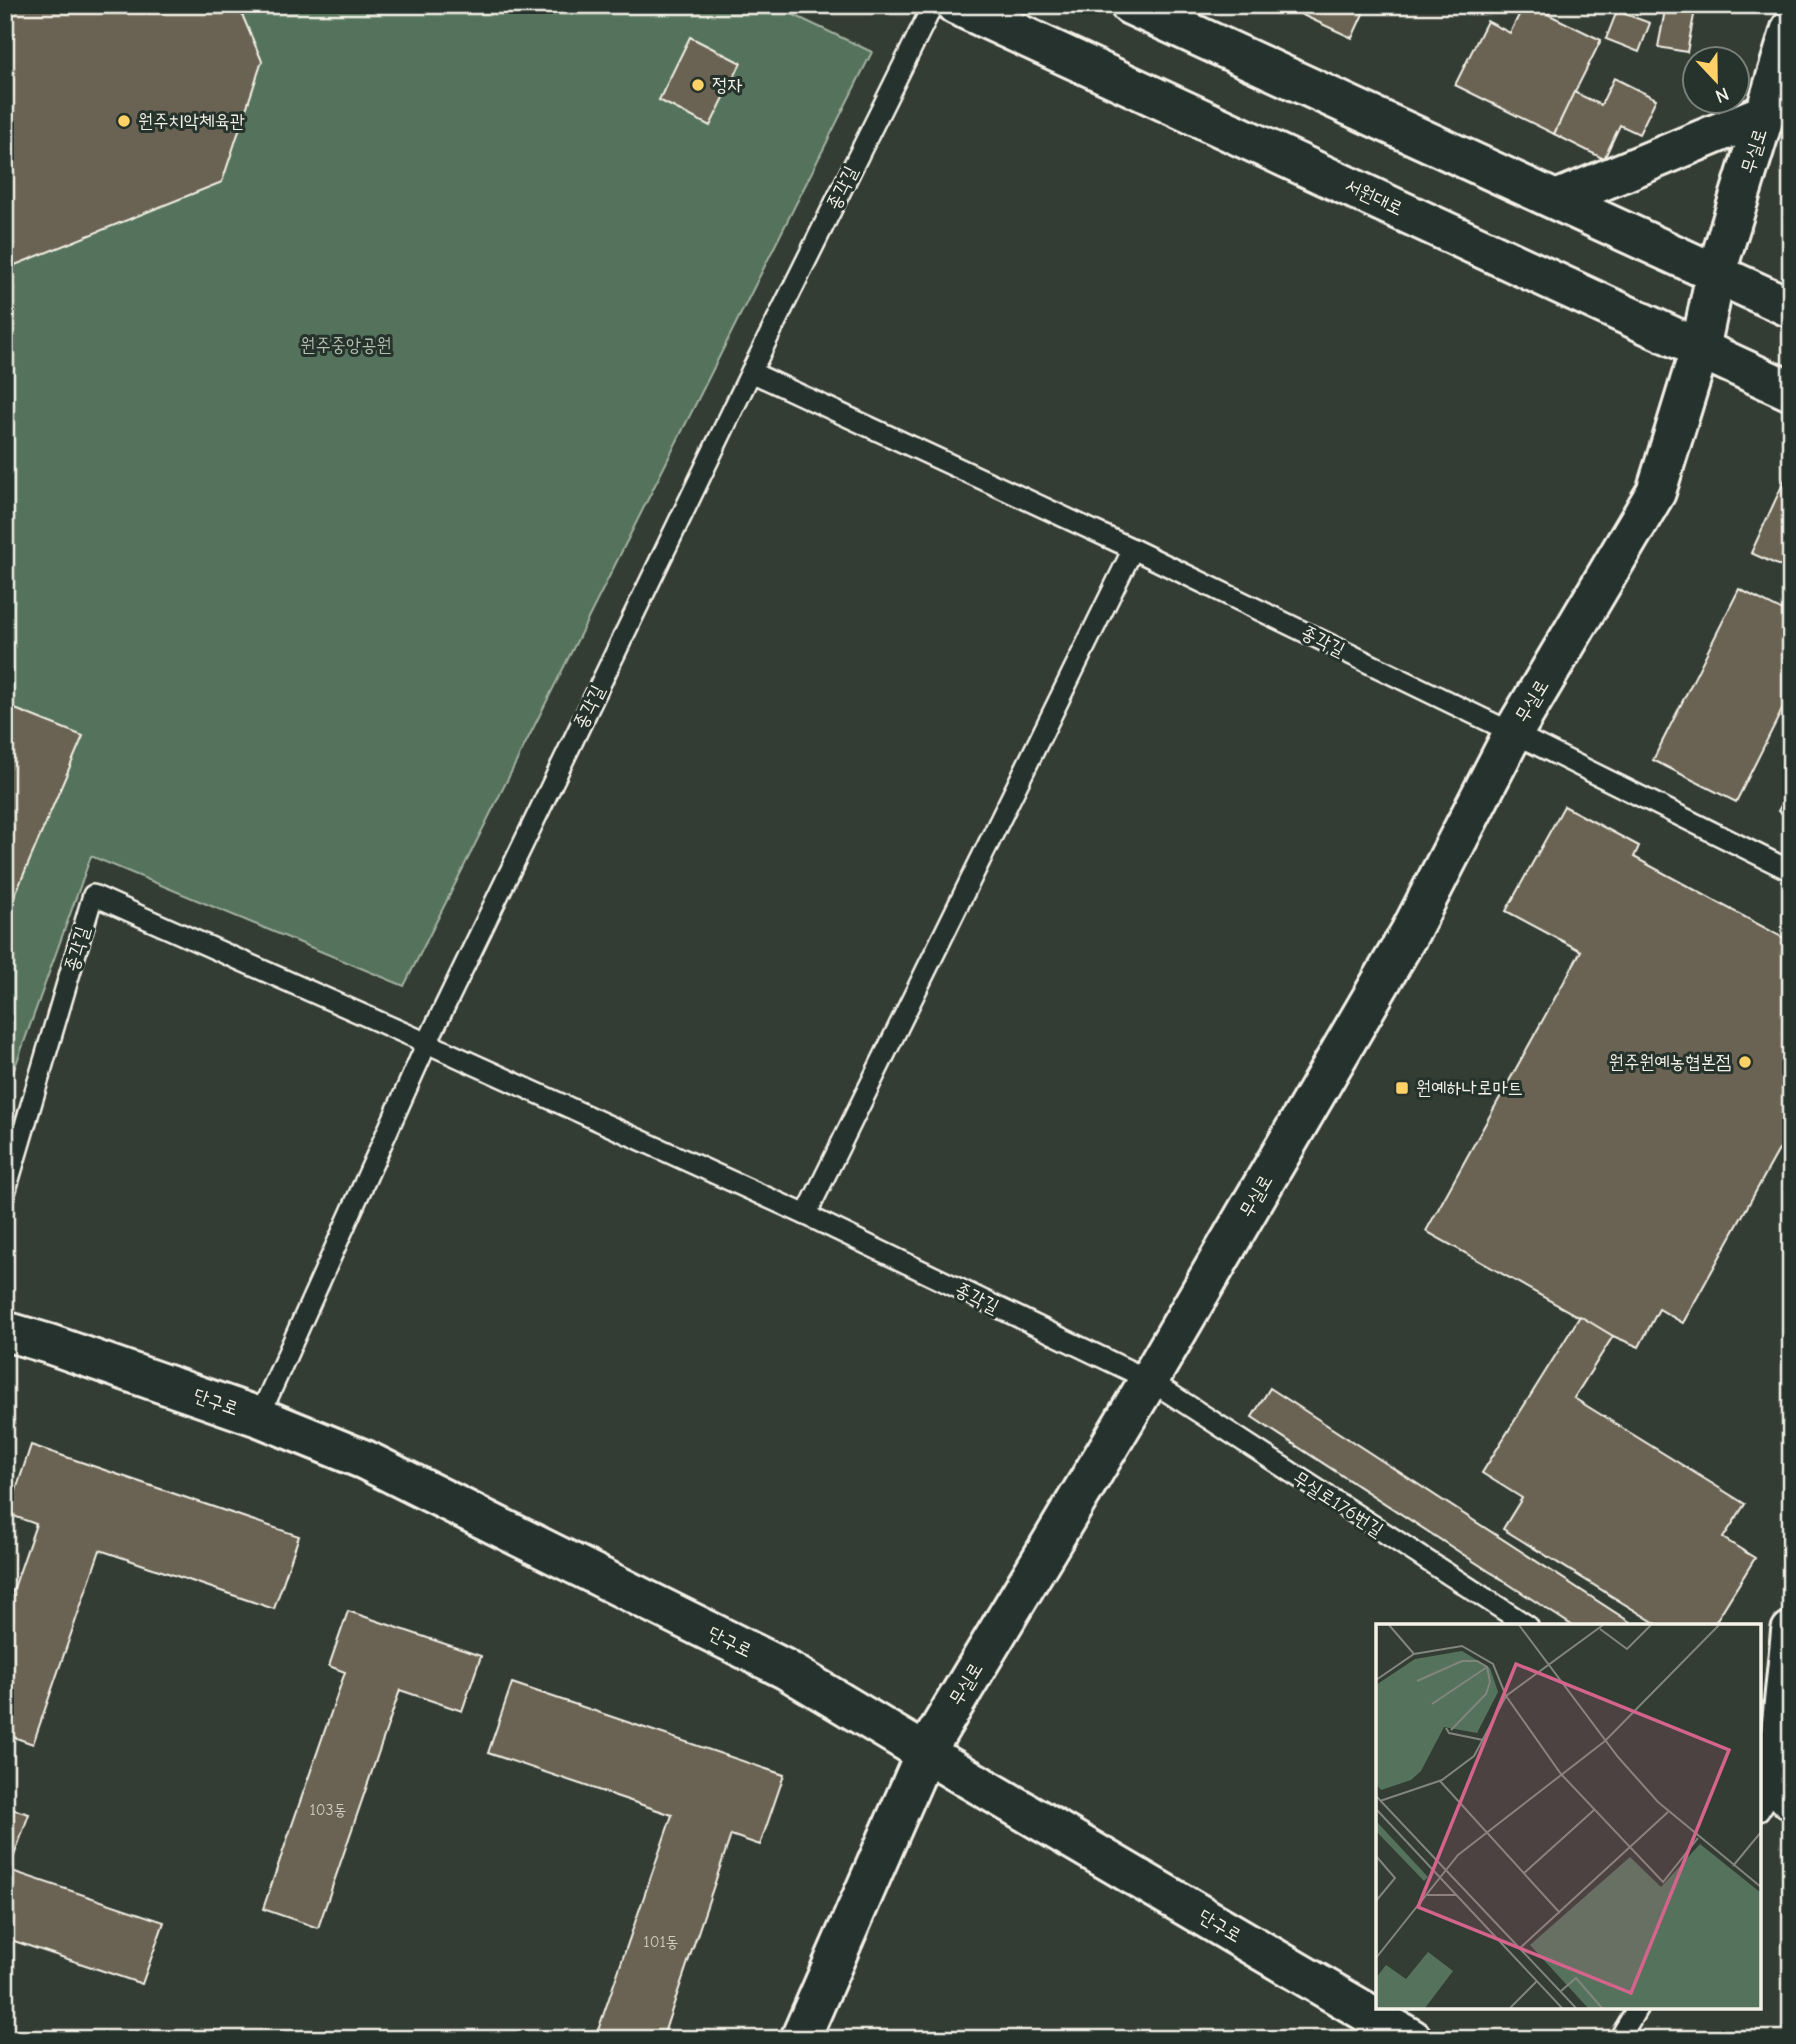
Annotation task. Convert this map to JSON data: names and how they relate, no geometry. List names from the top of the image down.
{
  "streets": {
    "street": ["무실로", "서원대로", "단구로"],
    "lane": ["종각길", "무실로176번길"]
  },
  "crossings": [
    ["무실로", "종각길"],
    ["무실로", "서원대로"],
    ["무실로", "단구로"],
    ["무실로", "무실로176번길"],
    ["종각길", "단구로"],
    ["종각길", "무실로176번길"]
  ],
  "parks": ["원주중앙공원"],
  "places": {
    "other": ["정자", "원주치악체육관", "원주원예농협본점"],
    "transit": ["원예하나로마트"]
  },
  "house_numbers": ["103동", "101동"],
  "north": "bottom"
}
